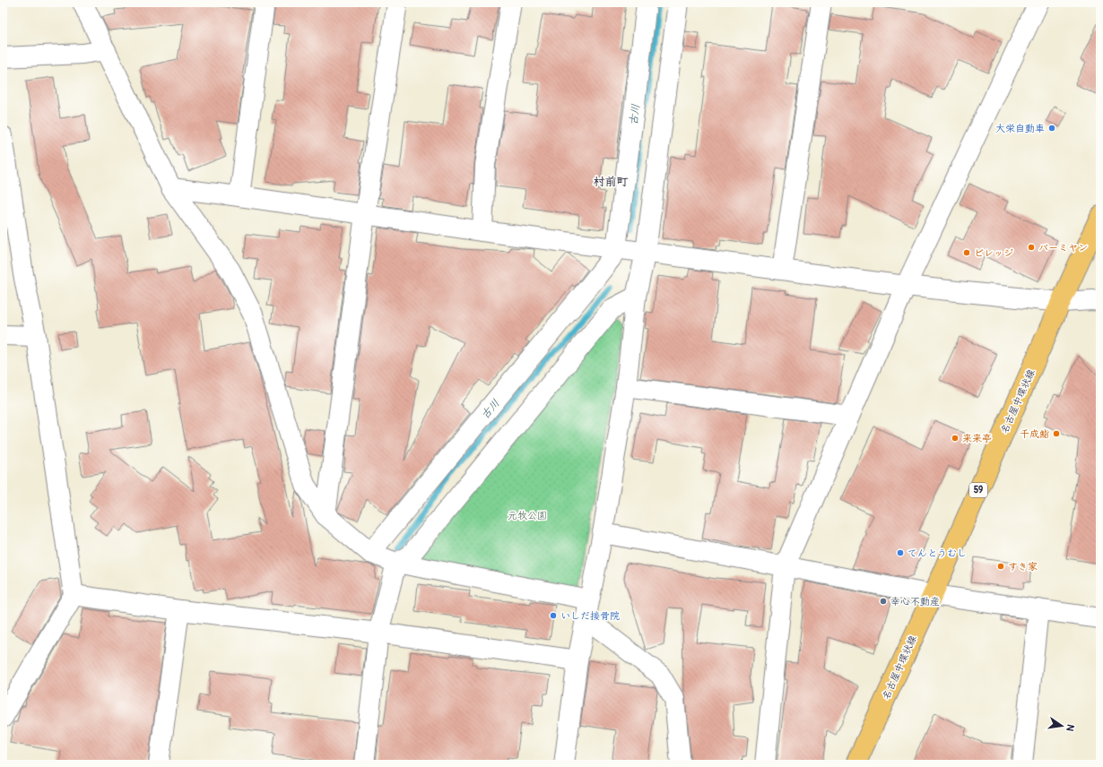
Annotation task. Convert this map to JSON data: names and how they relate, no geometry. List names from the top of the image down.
{
  "streets": {
    "main road": ["名古屋中環状線", "59"]
  },
  "districts": ["村前町"],
  "water": ["古川"],
  "parks": ["元牧公園"],
  "places": [
    "大栄自動車",
    "バーミヤン",
    "ビレッジ",
    "千成鮨",
    "来来亭",
    "てんとうむし",
    "すき家",
    "幸心不動産",
    "いしだ接骨院"
  ],
  "north": "right"
}
